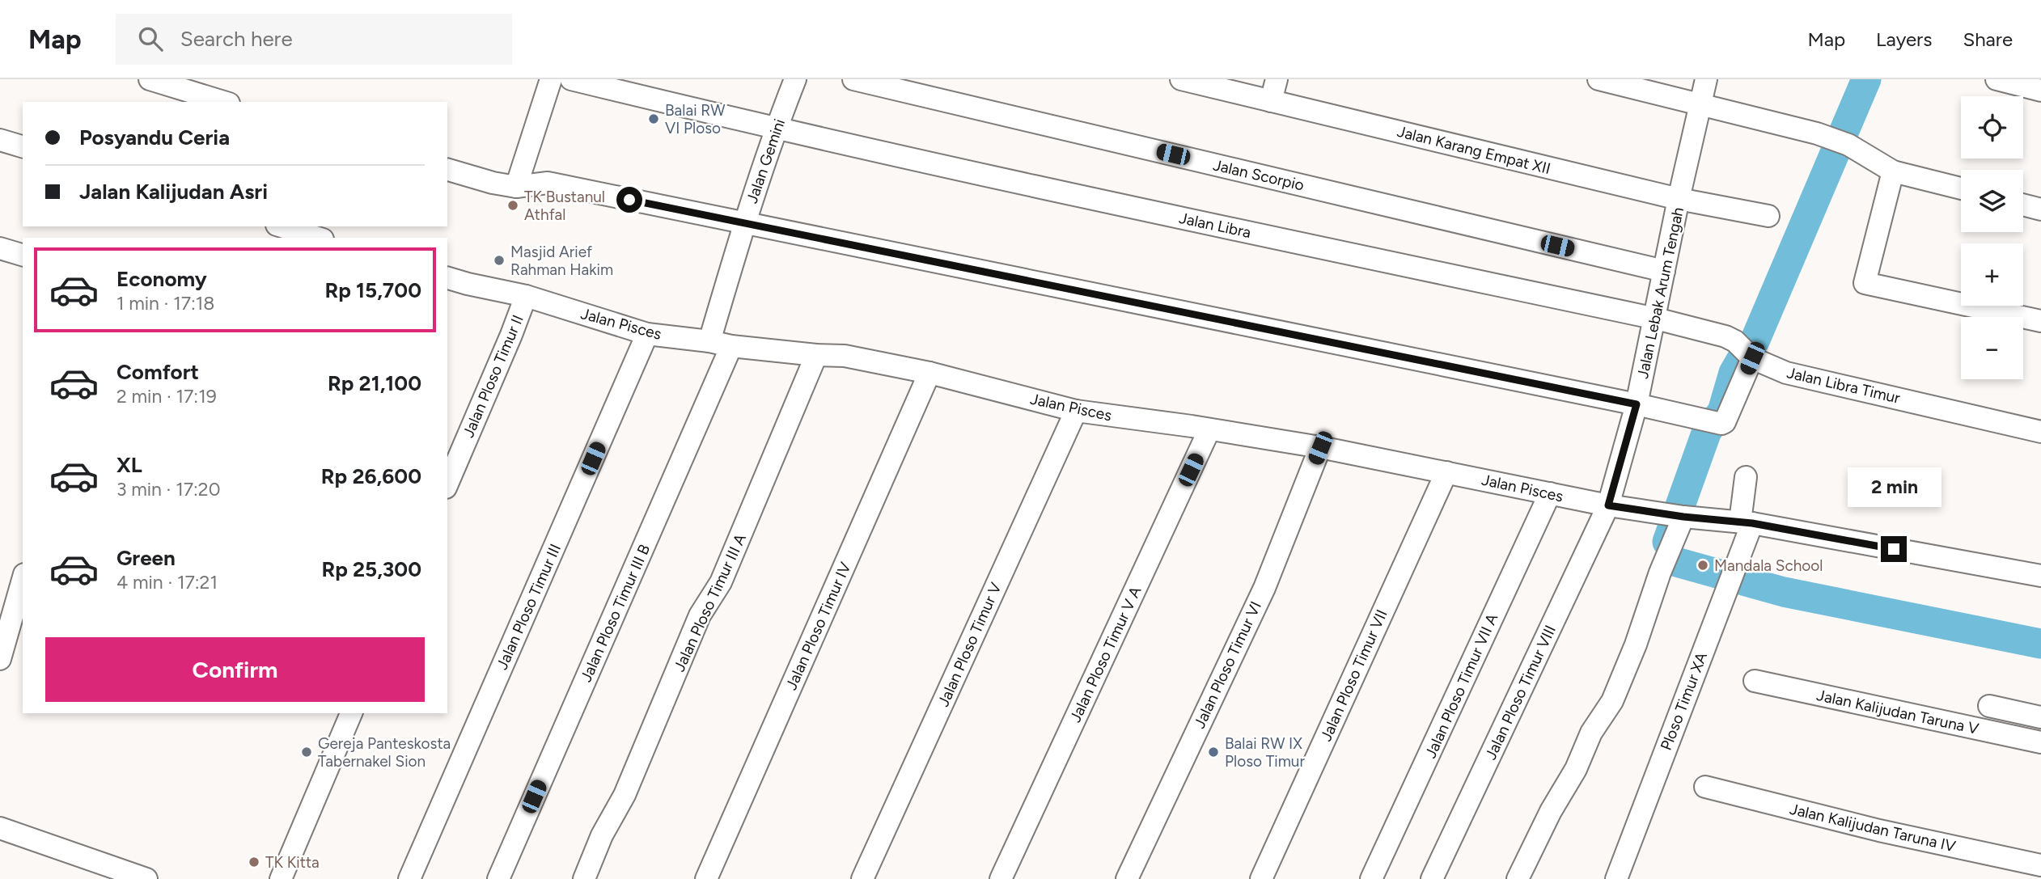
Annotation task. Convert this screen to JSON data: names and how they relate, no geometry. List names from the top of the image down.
{
  "streets": {
    "street": [
      "Jalan Karang Empat XII",
      "Jalan Gemini",
      "Jalan Scorpio",
      "Jalan Libra",
      "Jalan Lebak Arum Tengah",
      "Jalan Pisces",
      "Jalan Ploso Timur II",
      "Jalan Libra Timur",
      "Jalan Ploso Timur III A",
      "Jalan Ploso Timur III",
      "Jalan Ploso Timur III B",
      "Jalan Ploso Timur IV",
      "Jalan Ploso Timur V",
      "Jalan Ploso Timur V A",
      "Jalan Ploso Timur VI",
      "Jalan Ploso Timur VII",
      "Jalan Ploso Timur VII A",
      "Jalan Ploso Timur VIII",
      "Ploso Timur XA",
      "Jalan Kalijudan Taruna V",
      "Jalan Kalijudan Taruna IV"
    ]
  },
  "crossings": [
    ["Jalan Karang Empat XII", "Jalan Lebak Arum Tengah"],
    ["Jalan Gemini", "Jalan Libra"],
    ["Jalan Gemini", "Jalan Pisces"],
    ["Jalan Scorpio", "Jalan Lebak Arum Tengah"],
    ["Jalan Libra", "Jalan Lebak Arum Tengah"],
    ["Jalan Libra", "Jalan Libra Timur"],
    ["Jalan Lebak Arum Tengah", "Jalan Pisces"],
    ["Jalan Lebak Arum Tengah", "Jalan Libra Timur"],
    ["Jalan Lebak Arum Tengah", "Jalan Ploso Timur VIII"],
    ["Jalan Pisces", "Jalan Ploso Timur II"],
    ["Jalan Pisces", "Jalan Ploso Timur III A"],
    ["Jalan Pisces", "Jalan Ploso Timur III"],
    ["Jalan Pisces", "Jalan Ploso Timur III B"],
    ["Jalan Pisces", "Jalan Ploso Timur IV"],
    ["Jalan Pisces", "Jalan Ploso Timur V"],
    ["Jalan Pisces", "Jalan Ploso Timur V A"],
    ["Jalan Pisces", "Jalan Ploso Timur VI"],
    ["Jalan Pisces", "Jalan Ploso Timur VII"],
    ["Jalan Pisces", "Jalan Ploso Timur VII A"],
    ["Jalan Pisces", "Jalan Ploso Timur VIII"],
    ["Jalan Pisces", "Ploso Timur XA"]
  ],
  "places": [
    "Balai RW VI Ploso",
    "TK Bustanul Athfal",
    "Masjid Arief Rahman Hakim",
    "Mandala School",
    "Gereja Panteskosta Tabernakel Sion",
    "Balai RW IX Ploso Timur",
    "TK Kitta"
  ],
  "page": {
    "header": "Map",
    "search": "Search here",
    "nav": ["Map", "Layers", "Share"],
    "map_buttons": ["+", "−"],
    "banner": ["Posyandu Ceria", "Jalan Kalijudan Asri"],
    "list": [
      {
        "name": "Economy",
        "note": "1 min · 17:18",
        "value": "Rp 15,700"
      },
      {
        "name": "Comfort",
        "note": "2 min · 17:19",
        "value": "Rp 21,100"
      },
      {
        "name": "XL",
        "note": "3 min · 17:20",
        "value": "Rp 26,600"
      },
      {
        "name": "Green",
        "note": "4 min · 17:21",
        "value": "Rp 25,300"
      }
    ],
    "bubble": "2 min",
    "buttons": "Confirm"
  }
}
